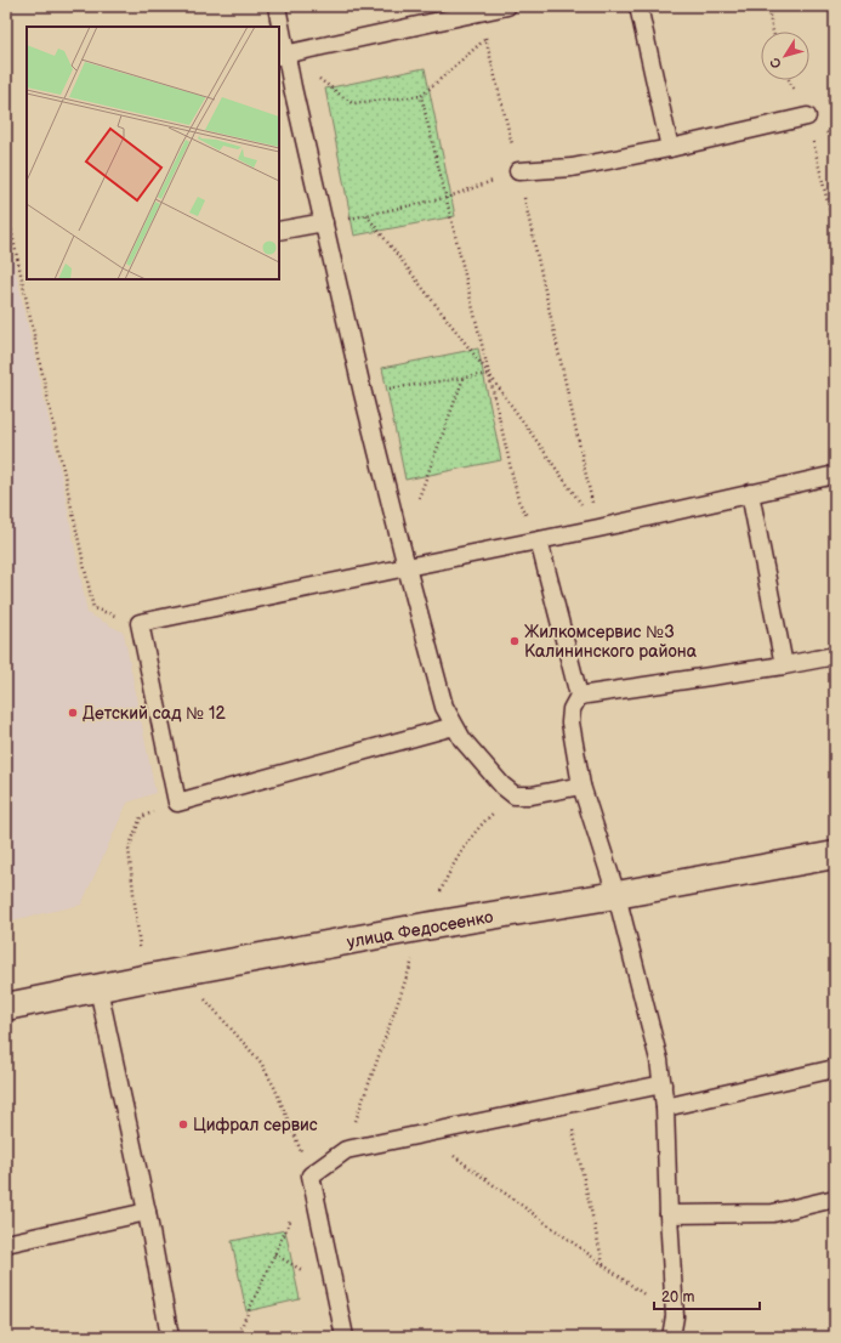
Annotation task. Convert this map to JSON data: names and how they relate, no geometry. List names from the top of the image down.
{
  "streets": {
    "street": ["улица Федосеенко"]
  },
  "places": ["Жилкомсервис №3 Калининского района", "Детский сад № 12", "Цифрал сервис"],
  "scale_bar": "20 m",
  "north": "bottom left"
}
